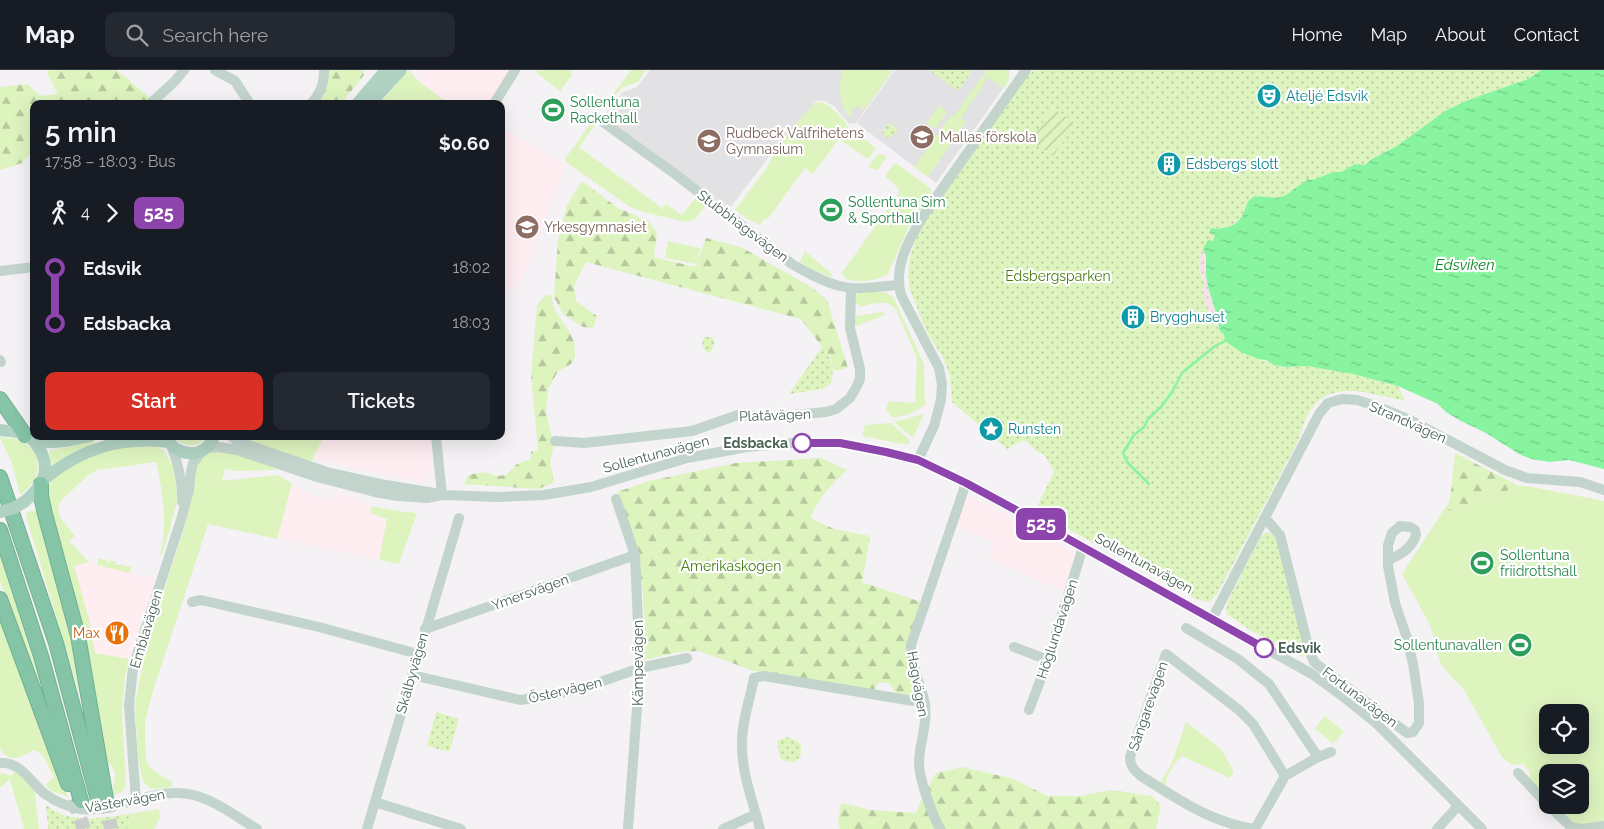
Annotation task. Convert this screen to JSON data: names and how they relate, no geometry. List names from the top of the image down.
{
  "streets": {
    "street": [
      "Stubbhagsvägen",
      "Platåvägen",
      "Strandvägen",
      "Sollentunavägen",
      "Ymersvägen",
      "Emblavägen",
      "Höglundavägen",
      "Kämpevägen",
      "Skälbyvägen",
      "Hagvägen",
      "Östervägen",
      "Fortunavägen",
      "Sångarevägen",
      "Västervägen"
    ]
  },
  "crossings": [
    ["Stubbhagsvägen", "Platåvägen"],
    ["Strandvägen", "Sollentunavägen"],
    ["Strandvägen", "Fortunavägen"],
    ["Sollentunavägen", "Emblavägen"],
    ["Sollentunavägen", "Höglundavägen"],
    ["Sollentunavägen", "Hagvägen"],
    ["Ymersvägen", "Kämpevägen"],
    ["Ymersvägen", "Skälbyvägen"],
    ["Emblavägen", "Västervägen"],
    ["Kämpevägen", "Östervägen"],
    ["Skälbyvägen", "Östervägen"]
  ],
  "water": ["Edsviken"],
  "parks": ["Edsbergsparken", "Amerikaskogen"],
  "places": {
    "theatre": ["Ateljé Edsvik"],
    "sports": [
      "Sollentuna Rackethall",
      "Sollentuna Sim & Sporthall",
      "Sollentuna friidrottshall",
      "Sollentunavallen"
    ],
    "school or university": ["Mallas förskola", "Rudbeck Valfrihetens Gymnasium", "Yrkesgymnasiet"],
    "building": ["Edsbergs slott", "Brygghuset"],
    "place": ["Runsten"],
    "other": ["Edsbacka", "Edsvik"],
    "restaurant": ["Max"]
  },
  "lines": ["bus line 525"],
  "page": {
    "header": "Map",
    "search": "Search here",
    "nav": [
      "Home",
      "Map",
      "About",
      "Contact"
    ],
    "on_map": "525",
    "heading": ["5 min", "17:58 – 18:03 · Bus", "$0.60"],
    "legs": ["4", "525"],
    "list": [
      {
        "name": "Edsvik",
        "value": "18:02"
      },
      {
        "name": "Edsbacka",
        "value": "18:03"
      }
    ],
    "buttons": ["Start", "Tickets"]
  }
}
